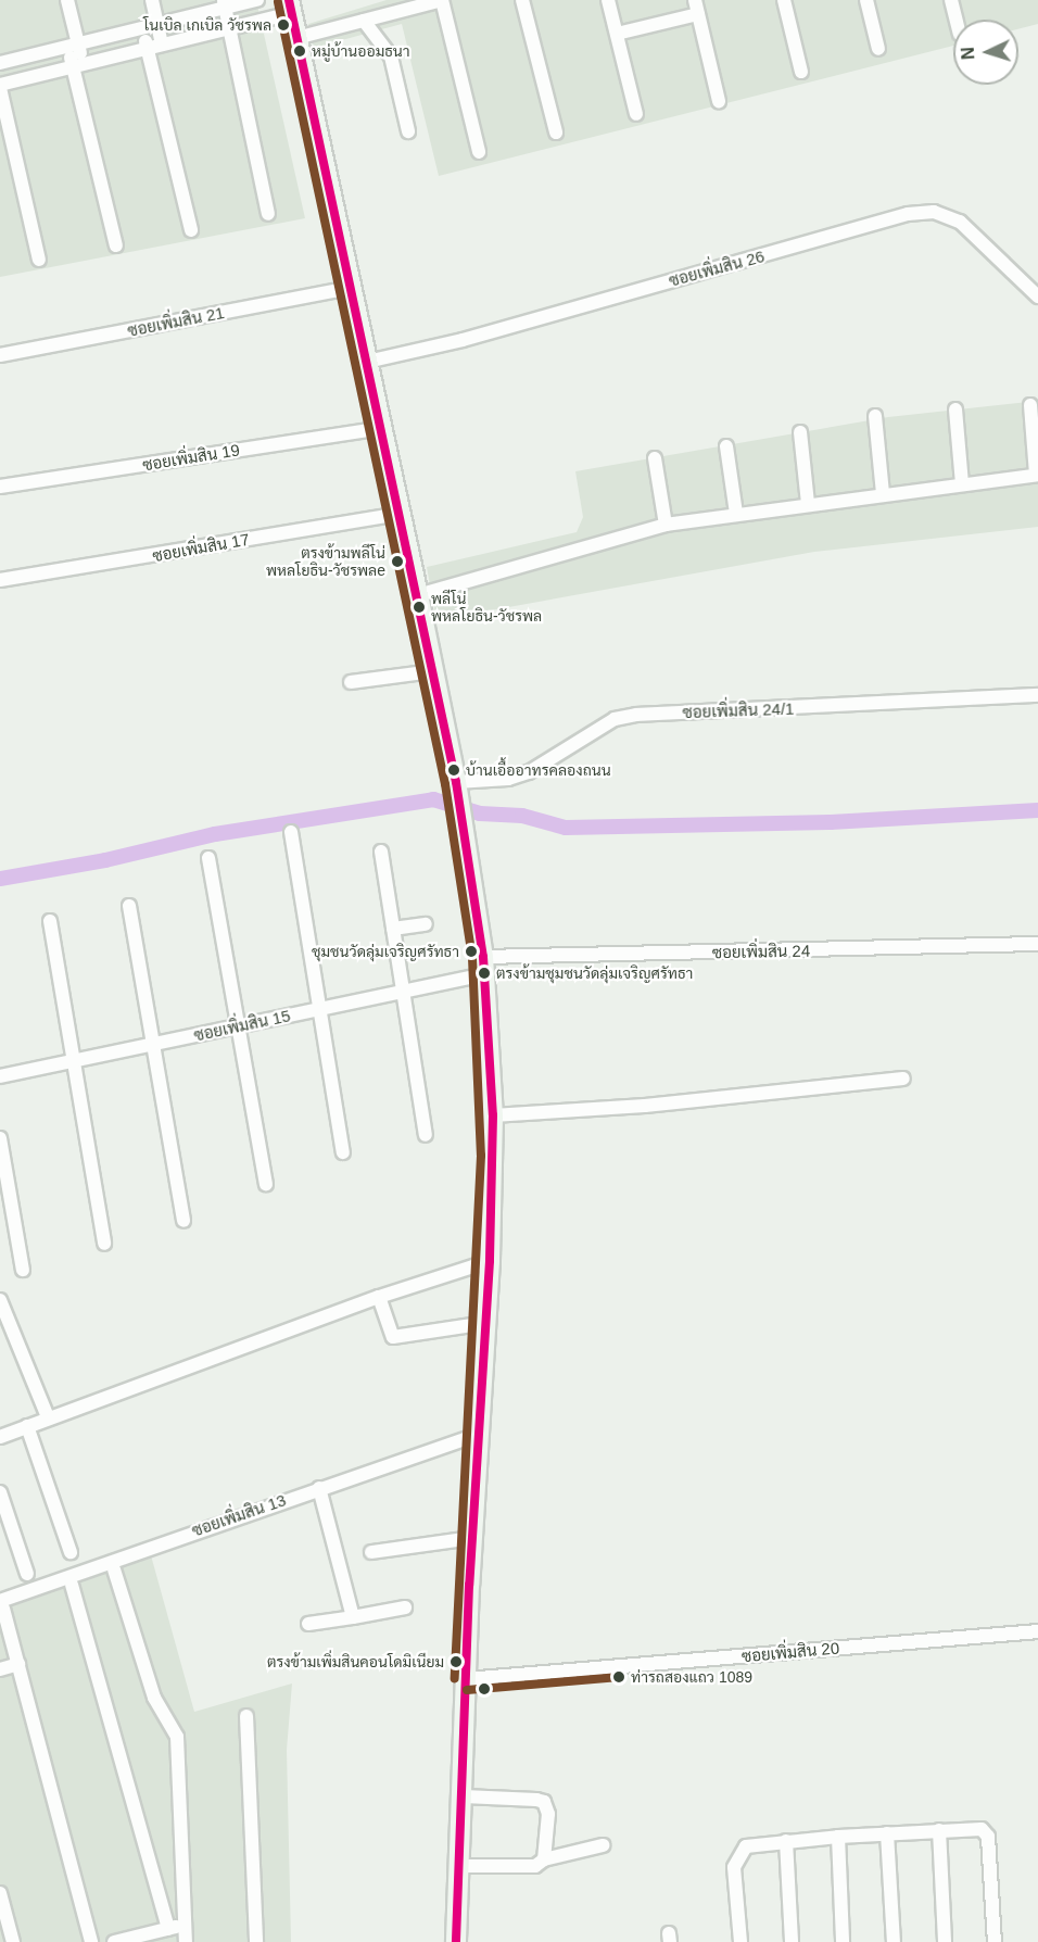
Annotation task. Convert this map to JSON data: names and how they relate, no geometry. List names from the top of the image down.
{
  "streets": {
    "street": [
      "ซอยเพิ่มสิน 26",
      "ซอยเพิ่มสิน 21",
      "ซอยเพิ่มสิน 19",
      "ซอยเพิ่มสิน 17",
      "ซอยเพิ่มสิน 24/1",
      "ซอยเพิ่มสิน 24",
      "ซอยเพิ่มสิน 15",
      "ซอยเพิ่มสิน 13",
      "ซอยเพิ่มสิน 20"
    ]
  },
  "crossings": [
    ["ซอยเพิ่มสิน 24", "ซอยเพิ่มสิน 15"]
  ],
  "places": [
    "โนเบิล เกเบิล วัชรพล",
    "หมู่บ้านออมธนา",
    "ตรงข้ามพลีโน่ พหลโยธิน-วัชรพลe",
    "พลีโน่ พหลโยธิน-วัชรพล",
    "บ้านเอื้ออาทรคลองถนน",
    "ชุมชนวัดลุ่มเจริญศรัทธา",
    "ตรงข้ามชุมชนวัดลุ่มเจริญศรัทธา",
    "ตรงข้ามเพิ่มสินคอนโดมิเนียม",
    "ท่ารถสองแถว 1089"
  ],
  "lines": ["transit line 1089"],
  "north": "left"
}
